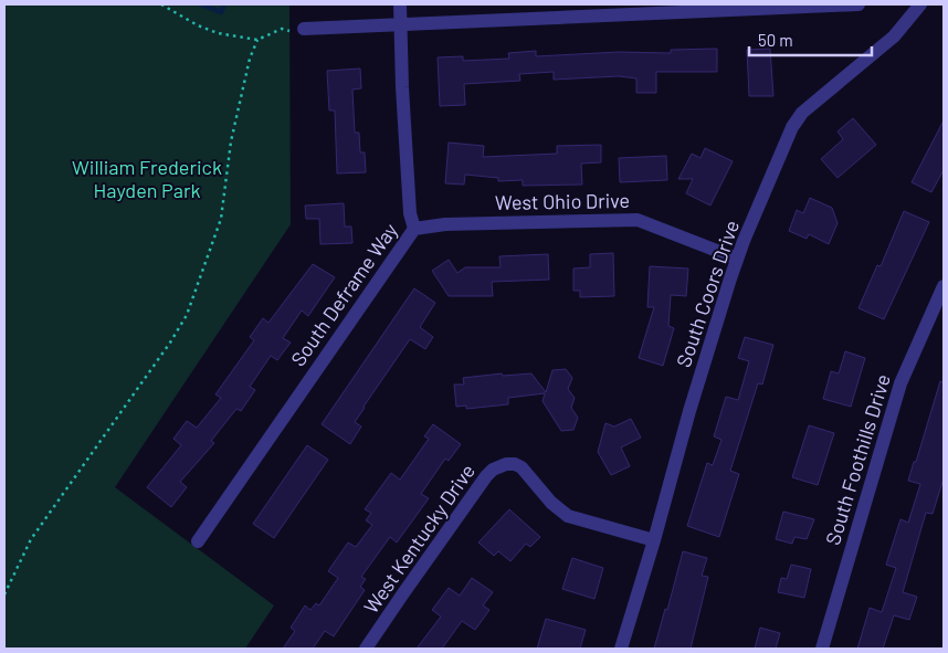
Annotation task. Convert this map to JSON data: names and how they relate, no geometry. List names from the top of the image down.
{
  "streets": {
    "street": [
      "West Ohio Drive",
      "South Coors Drive",
      "South Deframe Way",
      "South Foothills Drive",
      "West Kentucky Drive"
    ]
  },
  "crossings": [
    ["West Ohio Drive", "South Coors Drive"],
    ["West Ohio Drive", "South Deframe Way"],
    ["South Coors Drive", "West Kentucky Drive"]
  ],
  "parks": ["William Frederick Hayden Park"],
  "scale_bar": "50 m"
}
